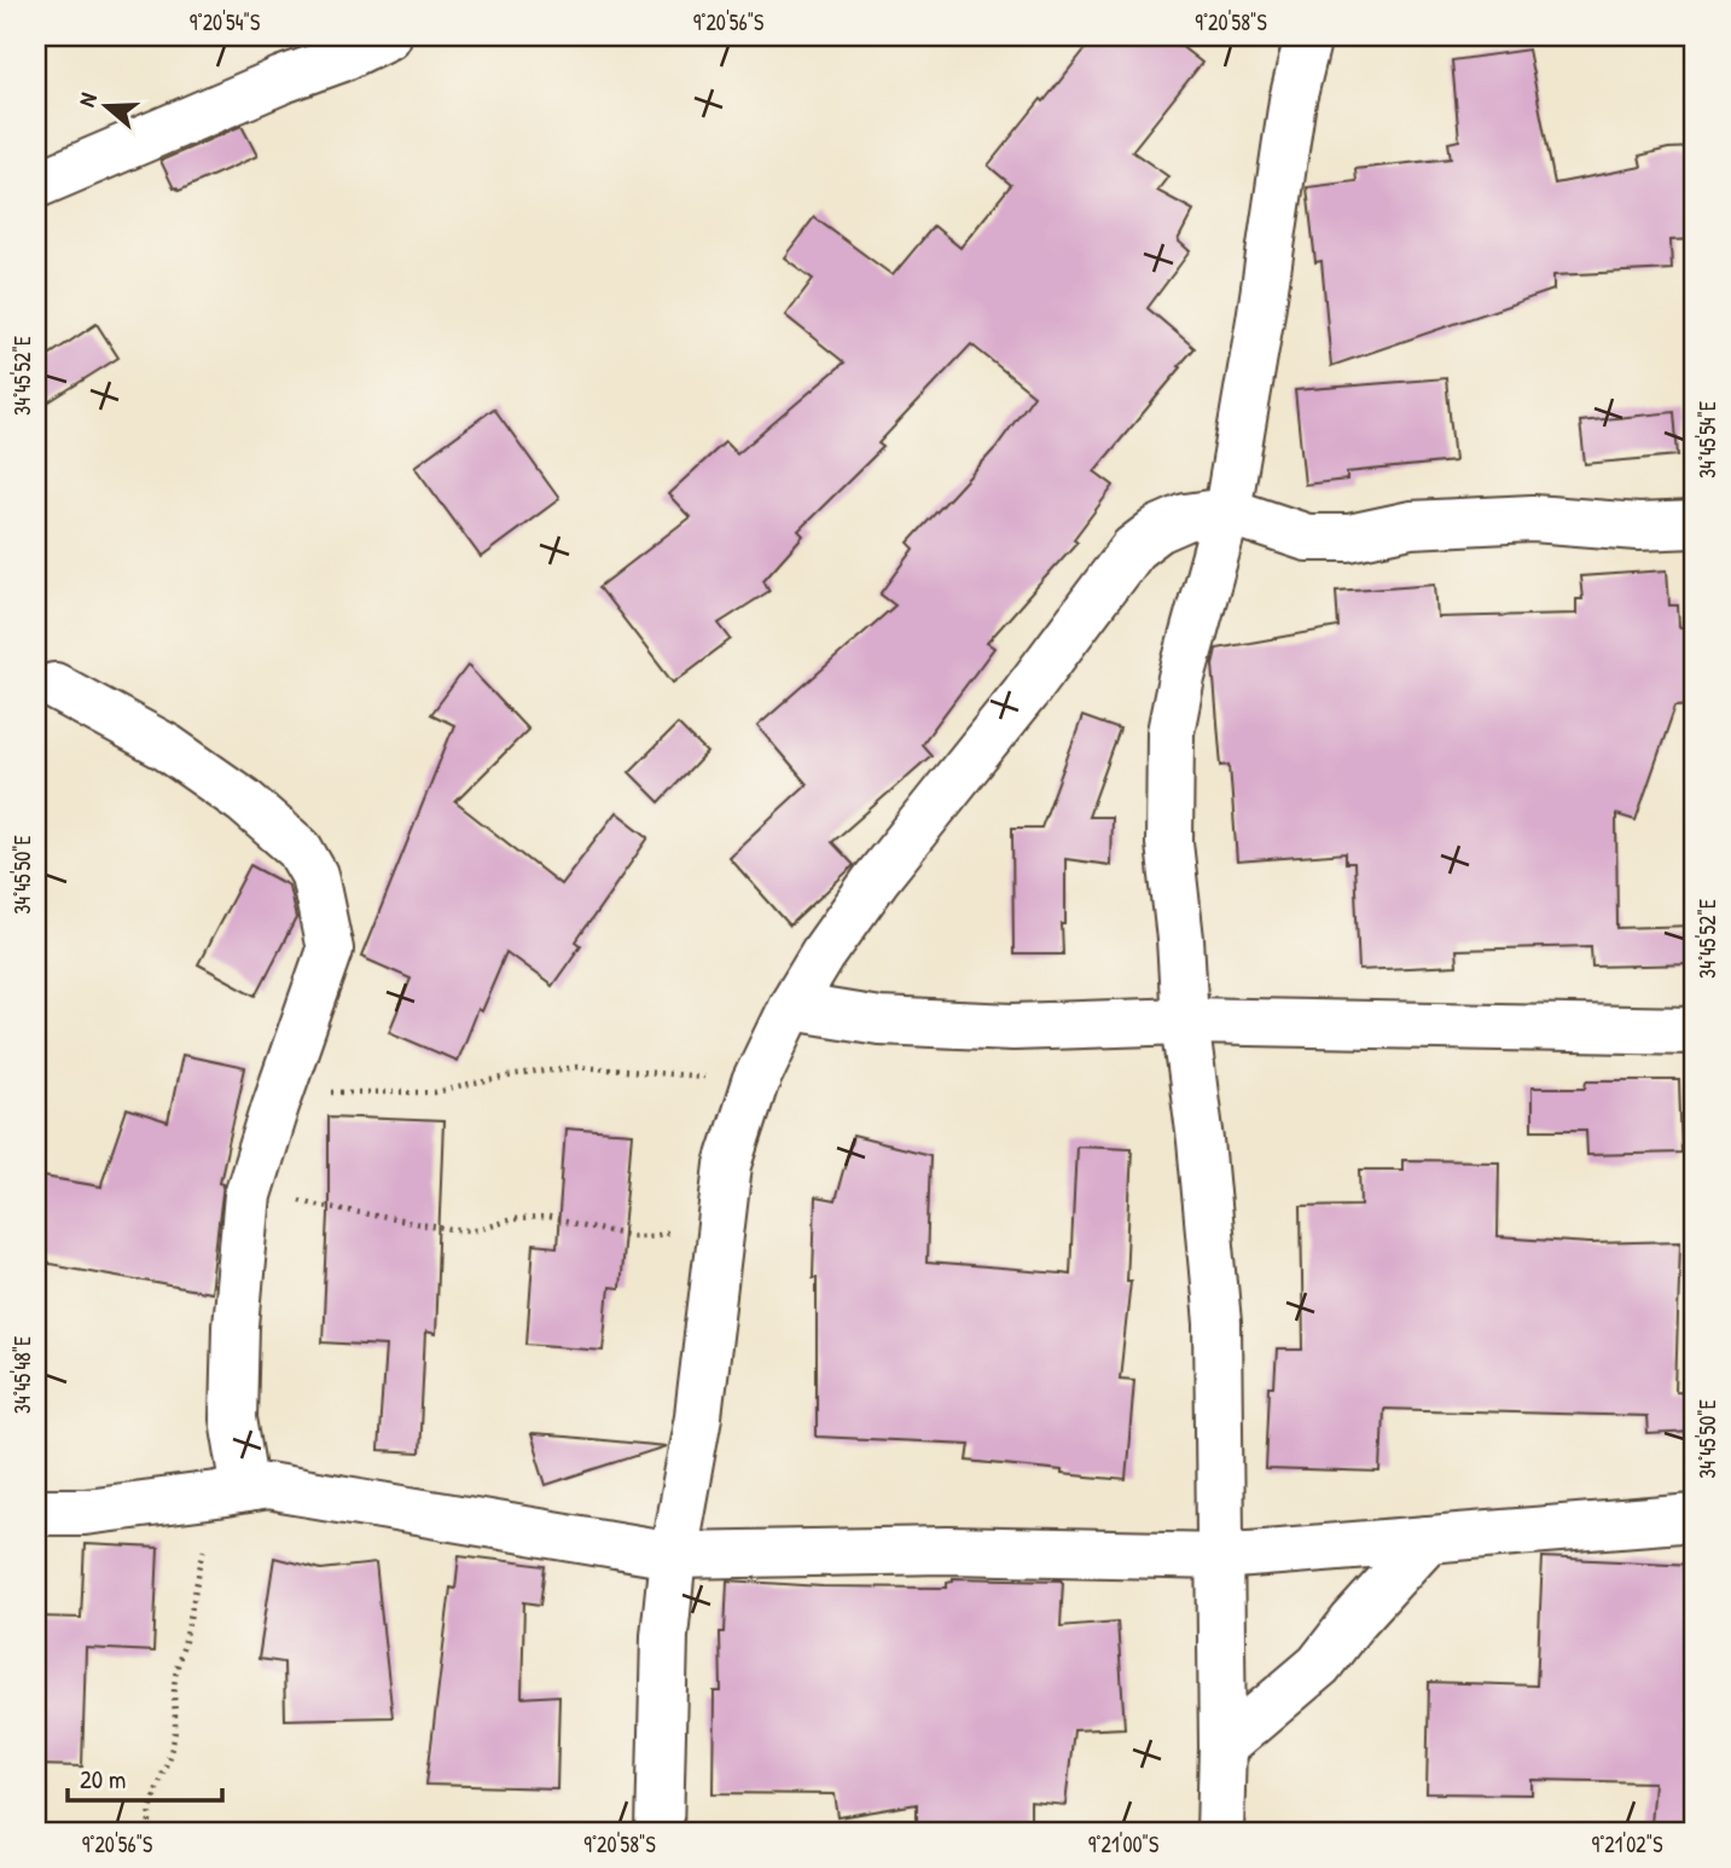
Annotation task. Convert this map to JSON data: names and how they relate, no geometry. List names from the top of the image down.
{
  "scale_bar": "20 m",
  "north": "left",
  "coordinates": [
    "9°20'54\"S",
    "9°20'56\"S",
    "9°20'58\"S",
    "34°45'52\"E",
    "34°45'54\"E",
    "34°45'50\"E",
    "34°45'48\"E",
    "9°21'00\"S",
    "9°21'02\"S"
  ]
}
